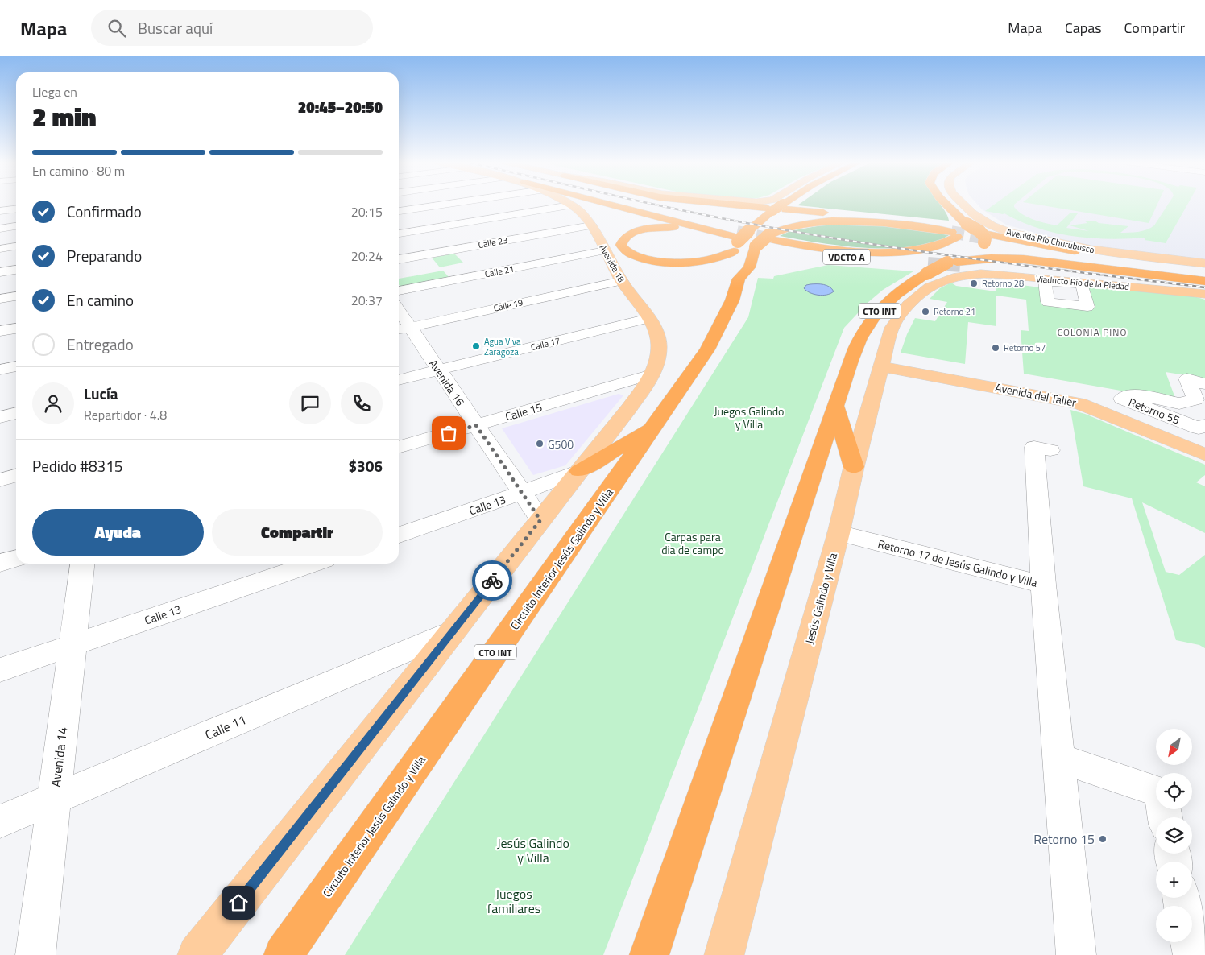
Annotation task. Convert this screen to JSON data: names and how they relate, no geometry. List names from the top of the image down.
{
  "streets": {
    "highway": [
      "VDCTO A",
      "Viaducto Río de la Piedad",
      "CTO INT",
      "Circuito Interior Jesús Galindo y Villa"
    ],
    "main road": [
      "Avenida Río Churubusco",
      "Avenida 18",
      "Avenida del Taller",
      "Jesús Galindo y Villa"
    ],
    "street": [
      "Calle 23",
      "Calle 21",
      "Calle 19",
      "Calle 17",
      "Avenida 16",
      "Retorno 55",
      "Calle 15",
      "Calle 13",
      "Retorno 17 de Jesús Galindo y Villa",
      "Calle 11",
      "Avenida 14"
    ]
  },
  "crossings": [
    ["Calle 23", "Avenida 18"],
    ["VDCTO A", "CTO INT"],
    ["Avenida 18", "Calle 21"],
    ["Avenida 18", "Calle 19"],
    ["Avenida 18", "Calle 17"],
    ["Avenida 18", "Calle 15"],
    ["Viaducto Río de la Piedad", "CTO INT"],
    ["Viaducto Río de la Piedad", "Jesús Galindo y Villa"],
    ["Calle 19", "Avenida 16"],
    ["CTO INT", "Jesús Galindo y Villa"],
    ["Calle 17", "Avenida 16"],
    ["Avenida 16", "Calle 15"],
    ["Avenida 16", "Calle 13"],
    ["Avenida del Taller", "Jesús Galindo y Villa"],
    ["Calle 13", "Avenida 14"],
    ["Retorno 17 de Jesús Galindo y Villa", "Jesús Galindo y Villa"],
    ["Calle 11", "Avenida 14"]
  ],
  "districts": ["COLONIA PINO"],
  "parks": [
    "Juegos Galindo y Villa",
    "Carpas para dia de campo",
    "Jesús Galindo y Villa",
    "Juegos familiares"
  ],
  "places": [
    "Retorno 28",
    "Retorno 21",
    "Agua Viva Zaragoza",
    "Retorno 57",
    "G500",
    "Retorno 15"
  ],
  "north": "bottom left",
  "page": {
    "header": "Mapa",
    "search": "Buscar aquí",
    "nav": ["Mapa", "Capas", "Compartir"],
    "heading": ["2 min", "Llega en", "20:45–20:50"],
    "panel": [
      "Lucía",
      "Repartidor · 4.8",
      "Pedido #8315",
      "$306"
    ],
    "bar": "En camino · 80 m",
    "list": [
      ["Confirmado", "20:15"],
      ["Preparando", "20:24"],
      ["En camino", "20:37"],
      "Entregado"
    ],
    "buttons": ["Ayuda", "Compartir"],
    "map_buttons": ["+", "−"]
  }
}
